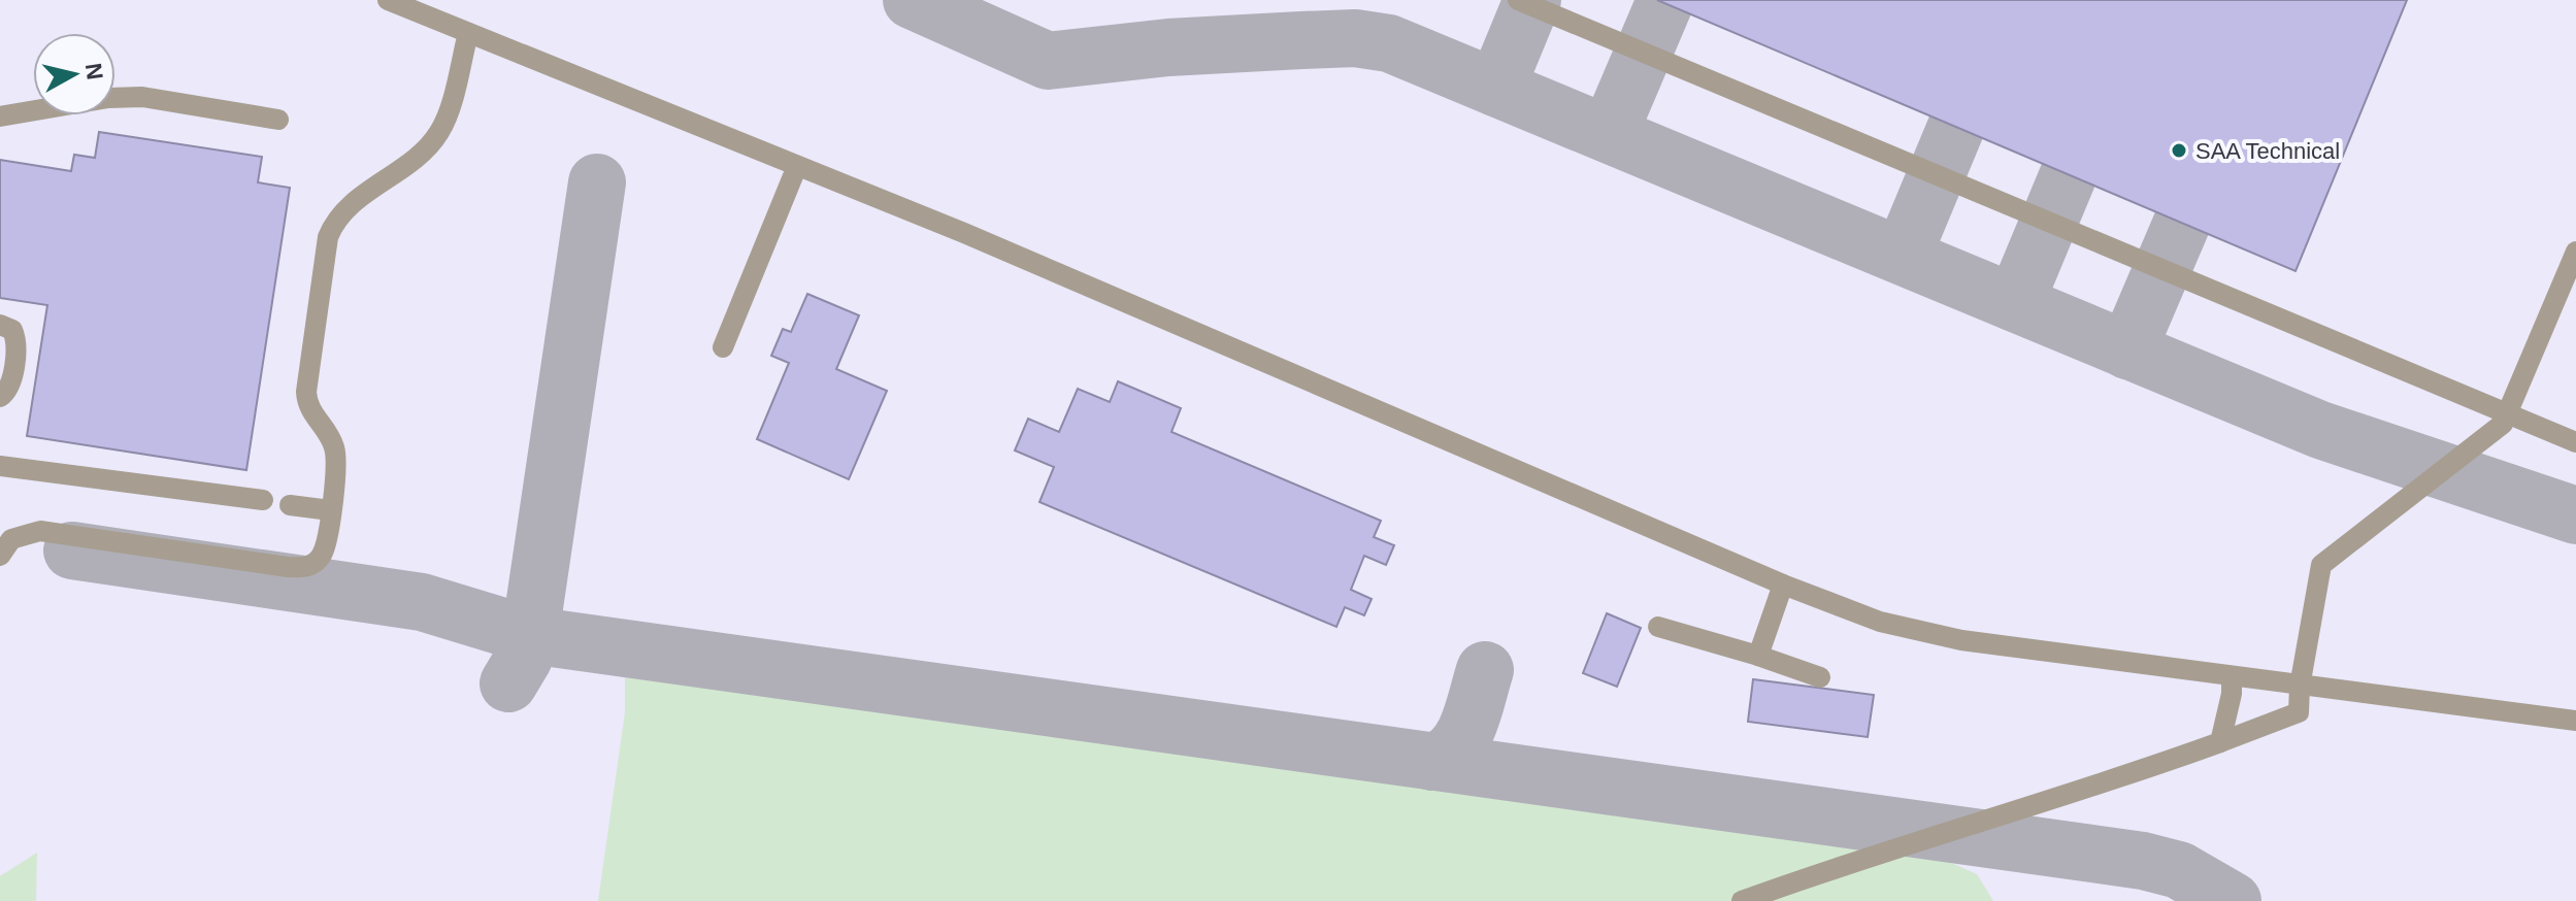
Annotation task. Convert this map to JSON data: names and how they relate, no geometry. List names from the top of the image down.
{
  "places": ["SAA Technical"],
  "north": "right"
}
